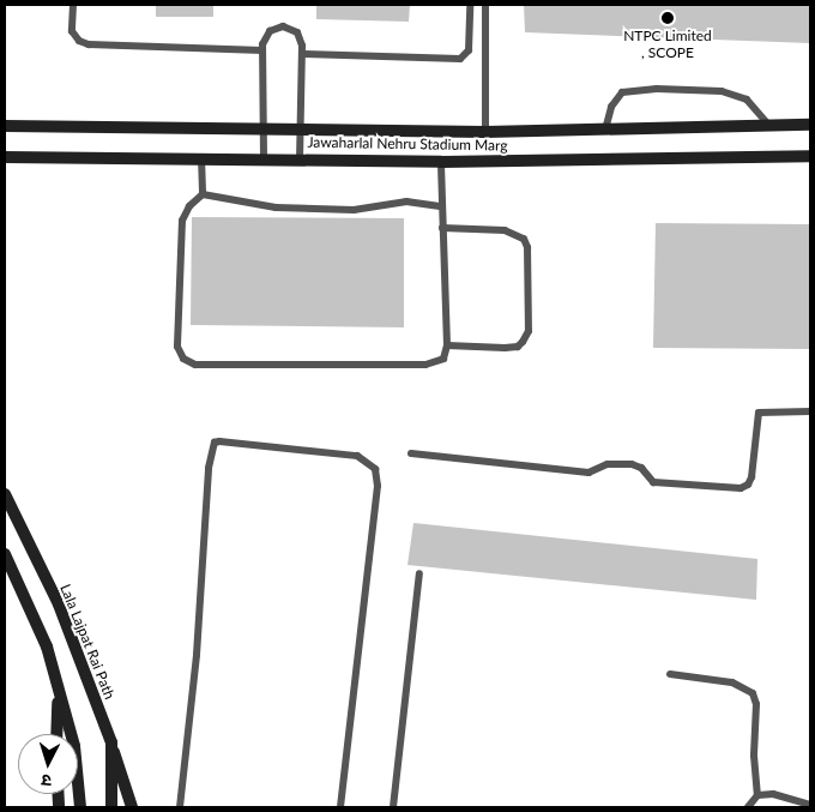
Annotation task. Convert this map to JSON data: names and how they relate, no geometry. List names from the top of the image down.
{
  "streets": {
    "street": ["Jawaharlal Nehru Stadium Marg", "Lala Lajpat Rai Path"]
  },
  "places": ["NTPC Limited , SCOPE"],
  "north": "bottom"
}
